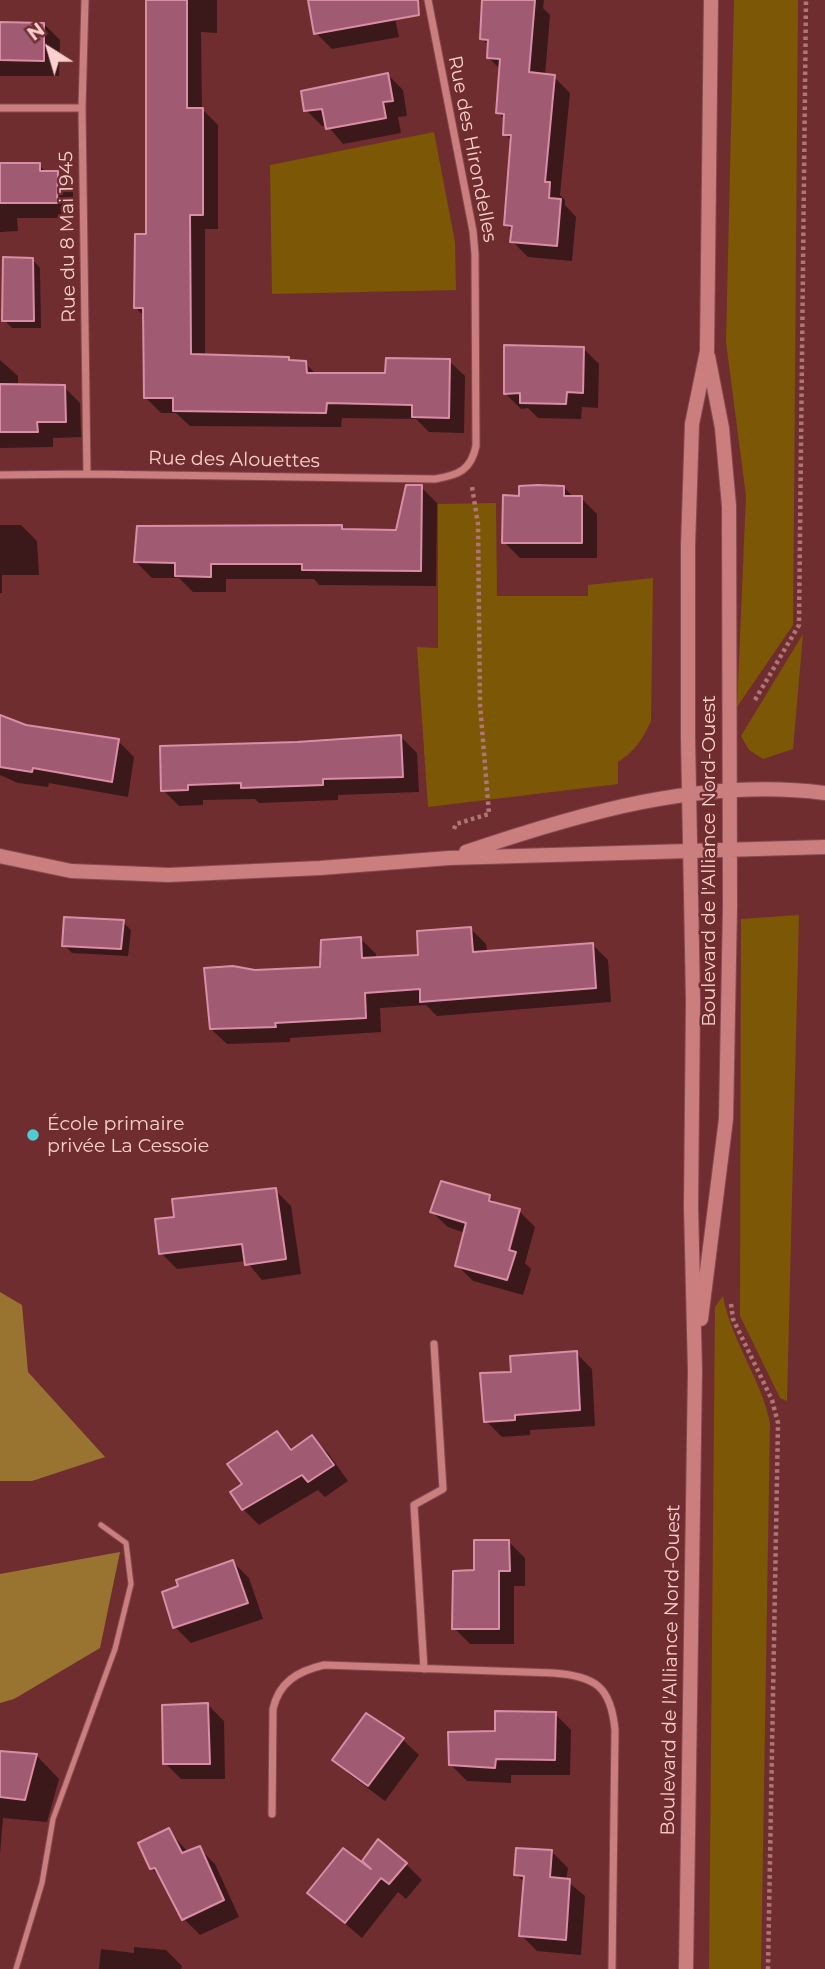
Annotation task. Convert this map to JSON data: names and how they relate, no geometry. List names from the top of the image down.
{
  "streets": {
    "street": [
      "Rue des Hirondelles",
      "Rue du 8 Mai 1945",
      "Rue des Alouettes",
      "Boulevard de l'Alliance Nord-Ouest"
    ]
  },
  "crossings": [
    ["Rue des Hirondelles", "Rue des Alouettes"],
    ["Rue du 8 Mai 1945", "Rue des Alouettes"]
  ],
  "places": ["École primaire privée La Cessoie"],
  "north": "top left"
}
